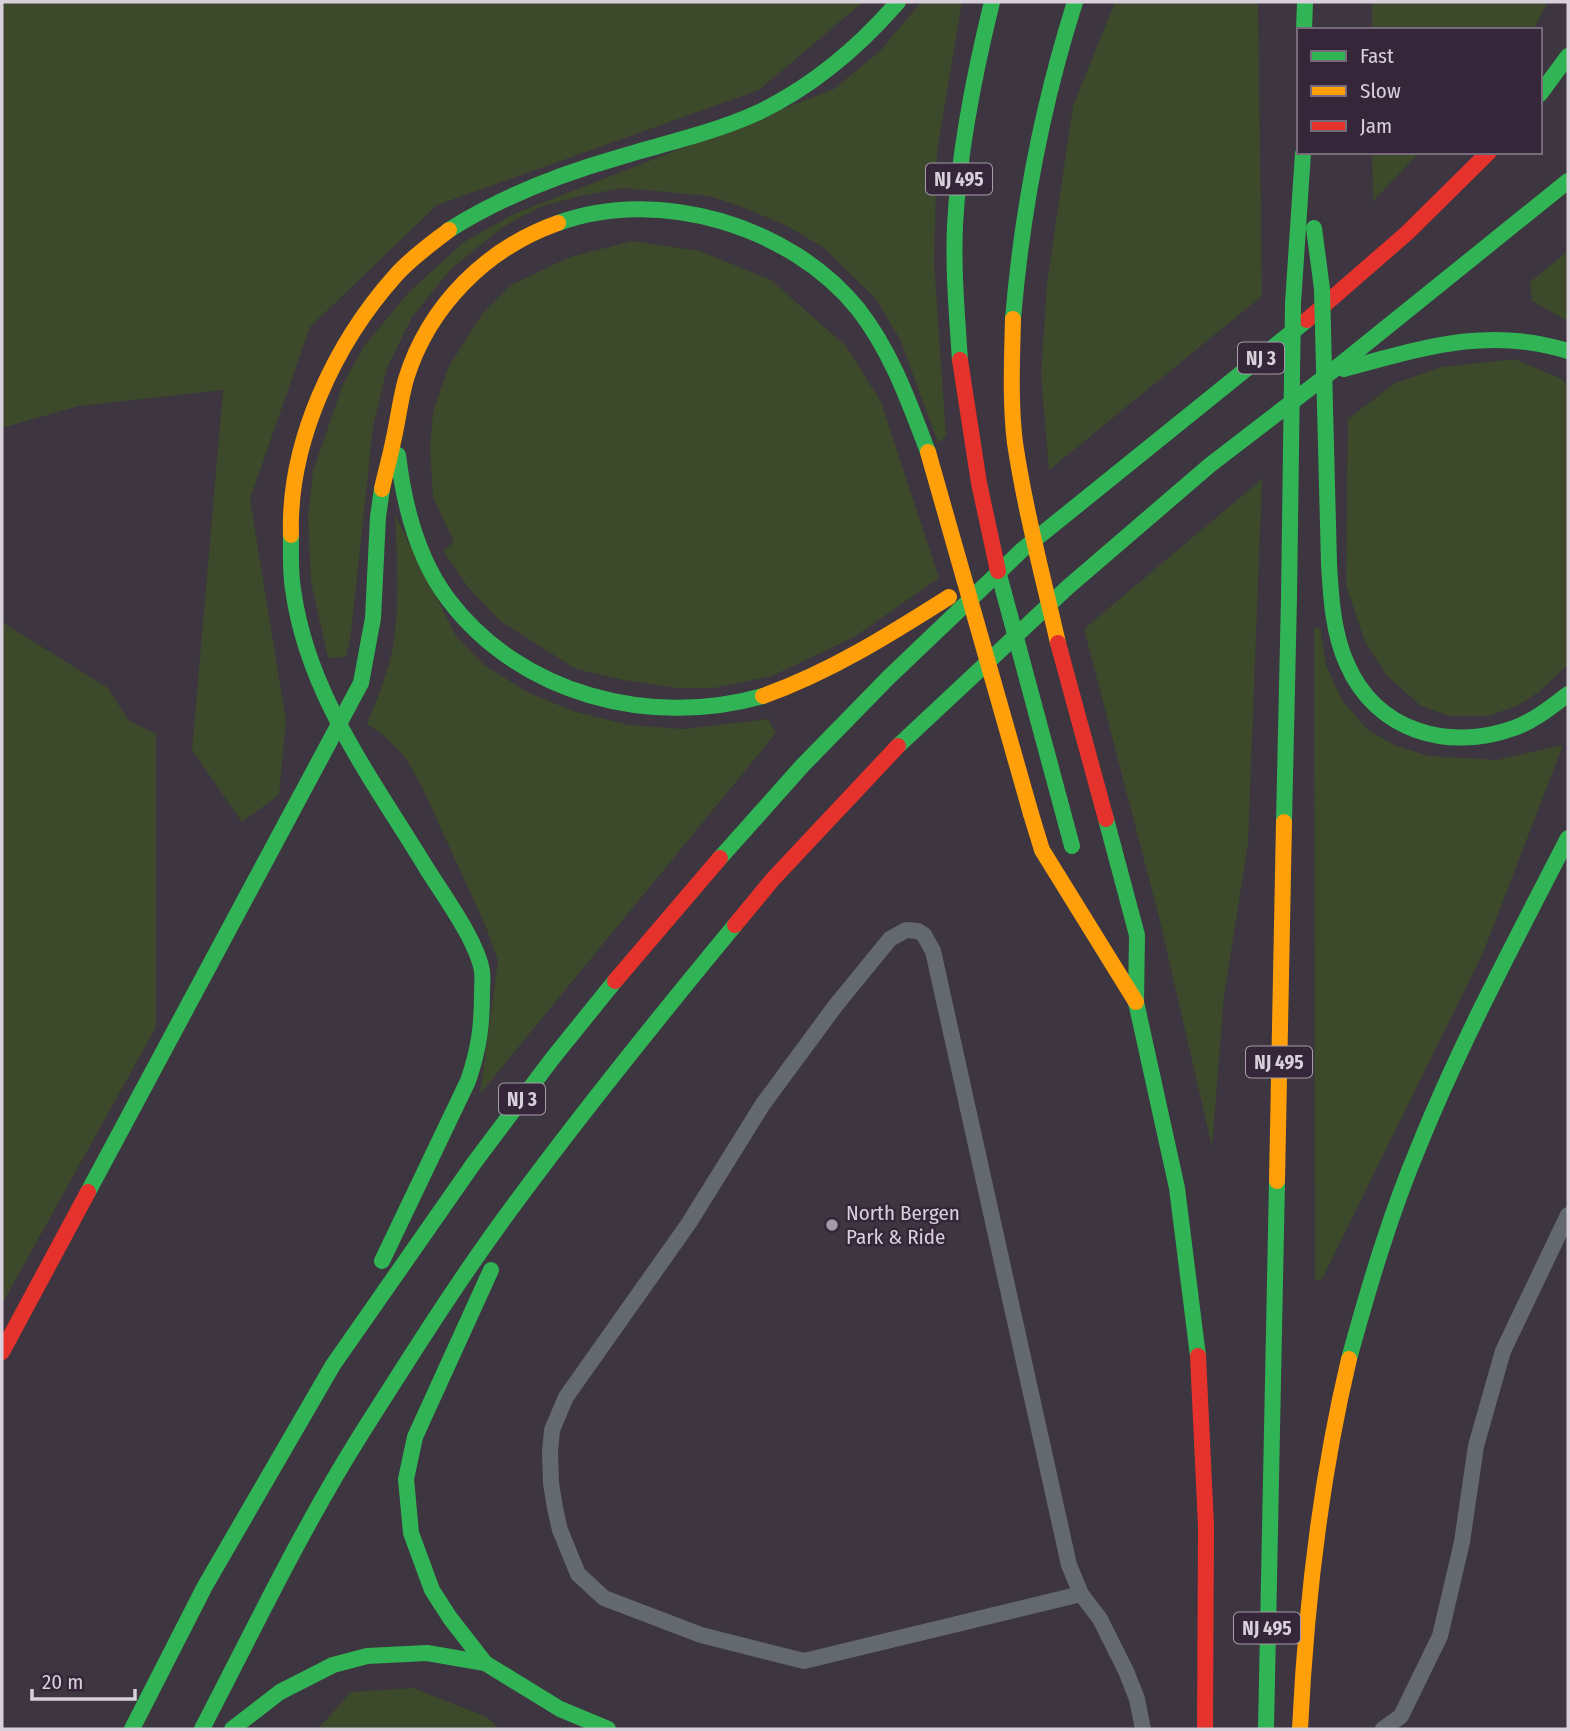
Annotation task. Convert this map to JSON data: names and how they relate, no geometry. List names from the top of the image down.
{
  "streets": {
    "highway": ["NJ 495", "NJ 3"]
  },
  "places": ["North Bergen Park & Ride"],
  "legend": ["Fast", "Slow", "Jam"],
  "scale_bar": "20 m"
}
